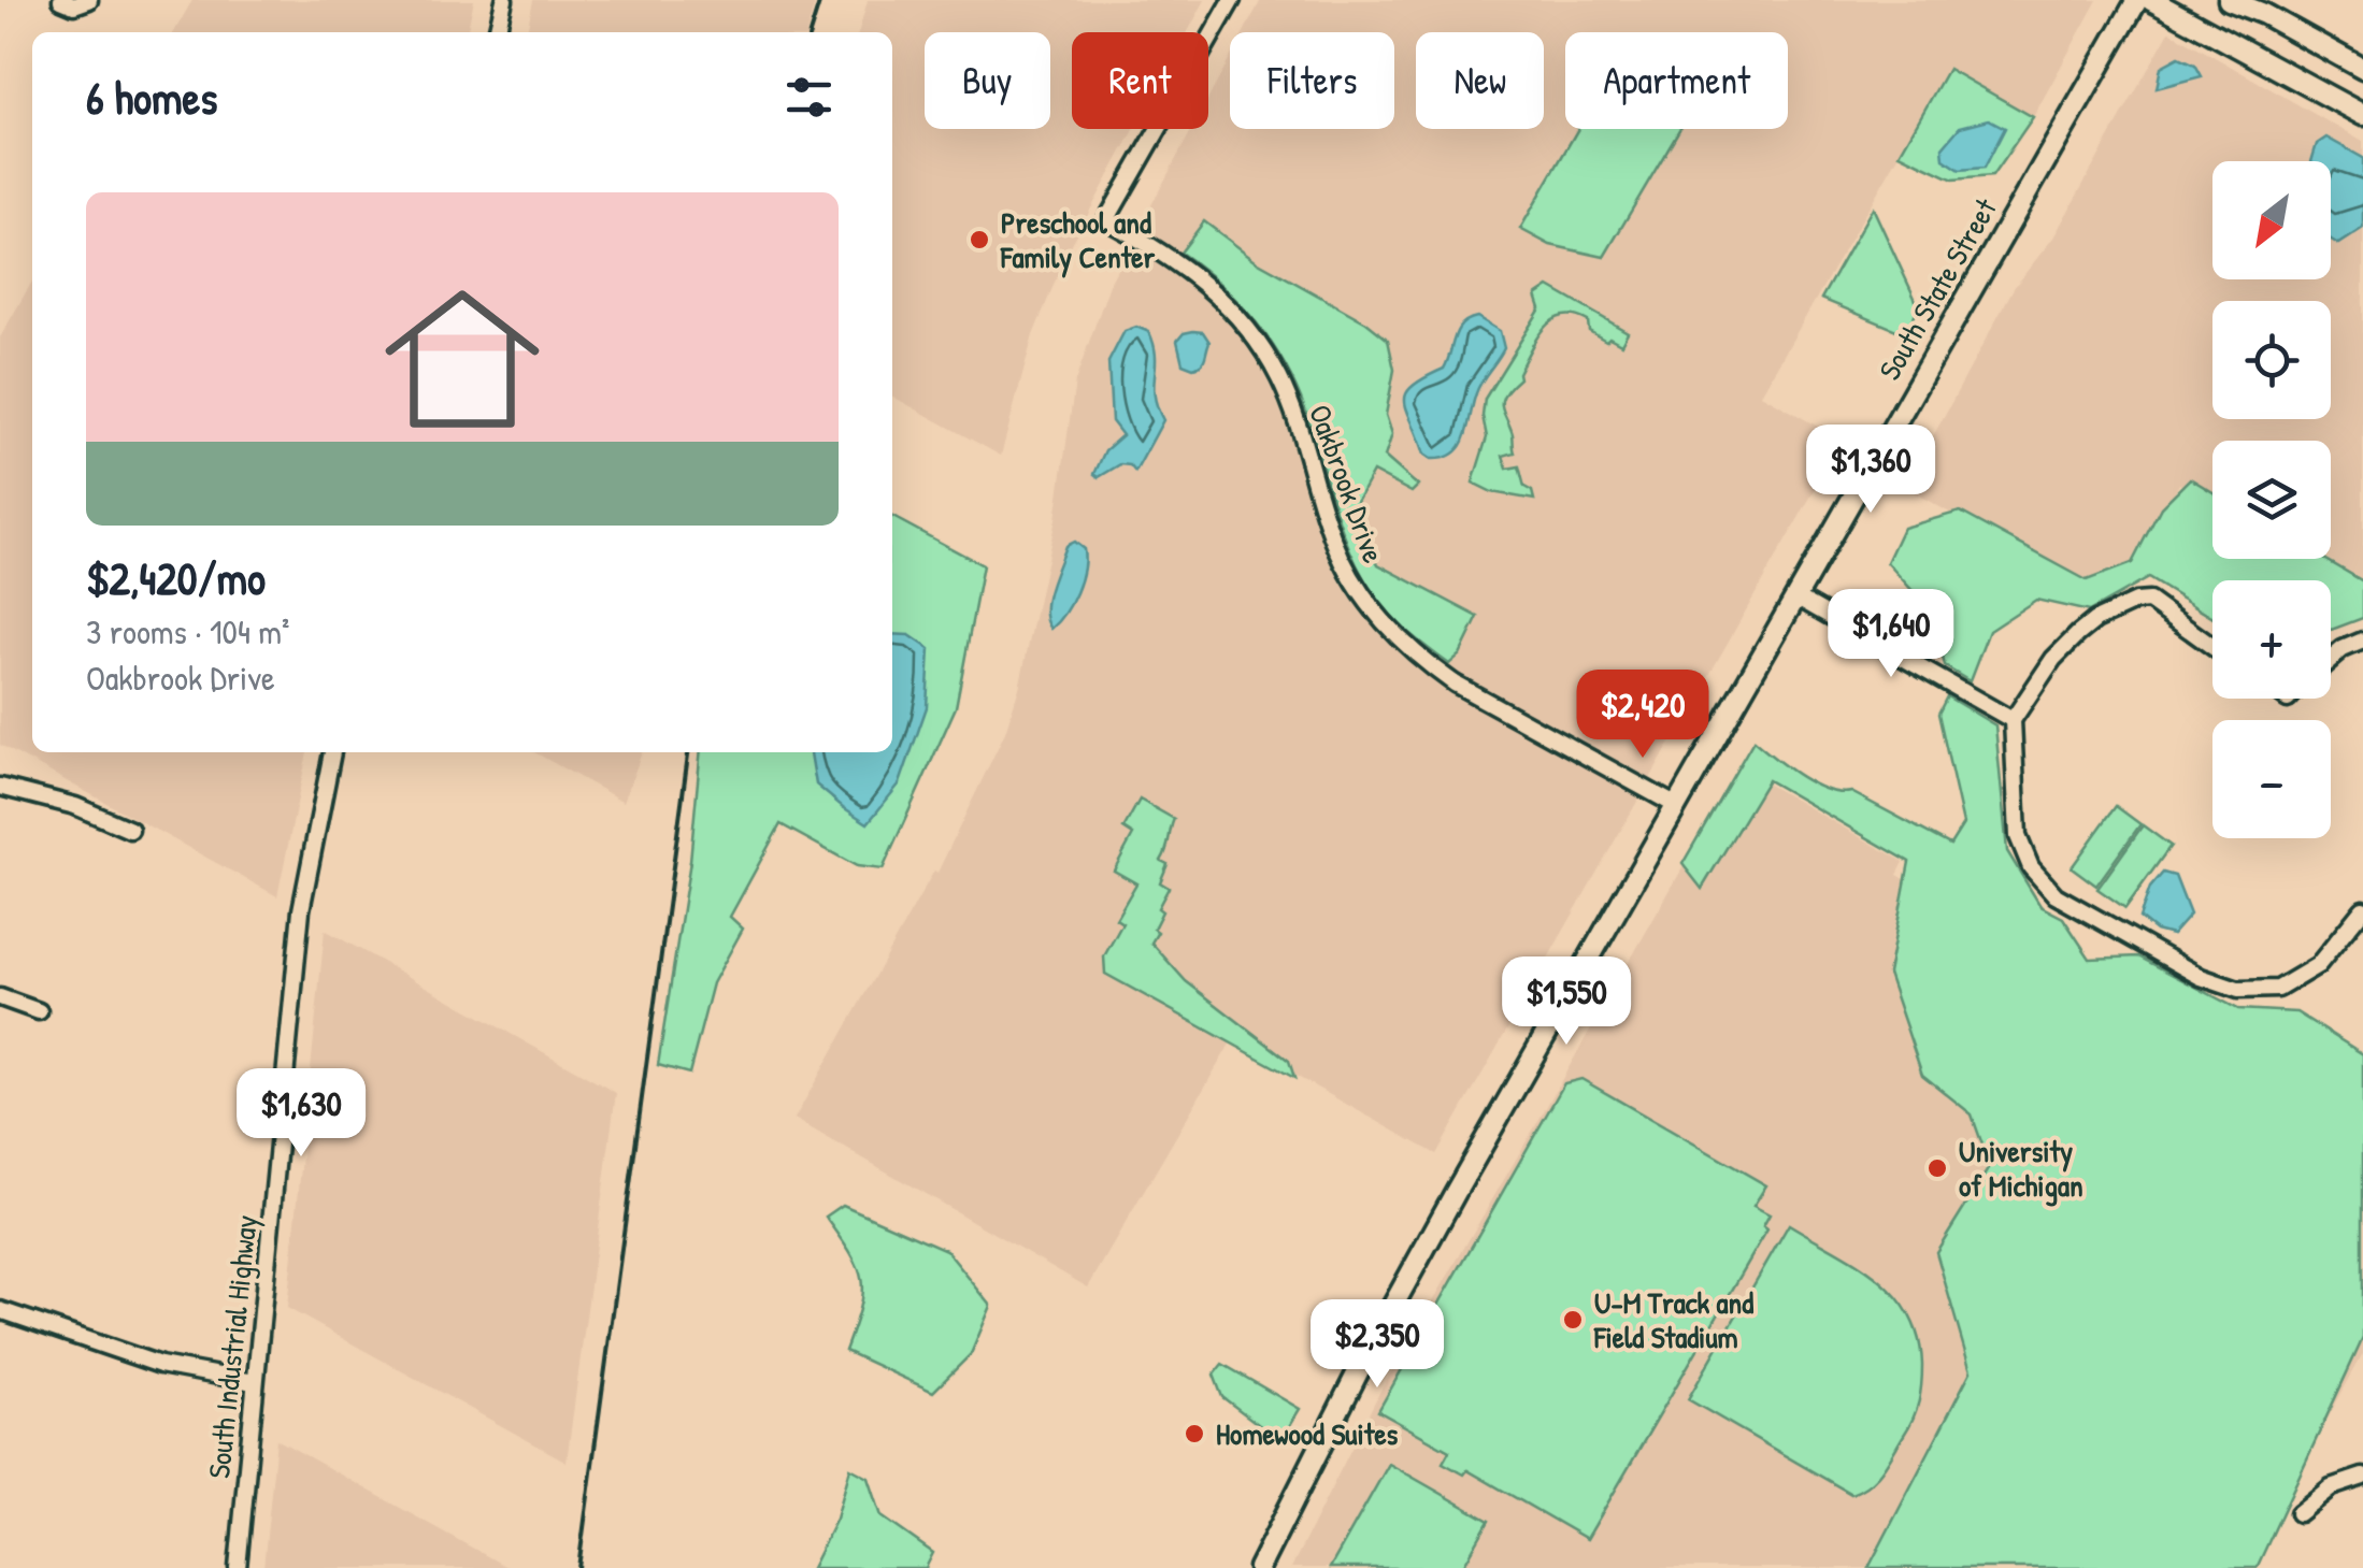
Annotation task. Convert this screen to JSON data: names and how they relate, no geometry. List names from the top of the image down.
{
  "streets": {
    "main road": ["South State Street"],
    "street": ["Oakbrook Drive", "South Industrial Highway"]
  },
  "crossings": [
    ["South State Street", "Oakbrook Drive"]
  ],
  "places": [
    "Preschool and Family Center",
    "University of Michigan",
    "U-M Track and Field Stadium",
    "Homewood Suites"
  ],
  "north": "bottom left",
  "page": {
    "chip": [
      "Buy",
      "Rent",
      "Filters",
      "New",
      "Apartment"
    ],
    "heading": "6 homes",
    "map_buttons": ["+", "−"],
    "list": [
      {
        "name": "$2,420/mo",
        "note": "3 rooms · 104 m² · Oakbrook Drive"
      }
    ],
    "price": [
      "$1,360",
      "$1,640",
      "$2,420",
      "$1,550",
      "$1,630",
      "$2,350"
    ]
  }
}
